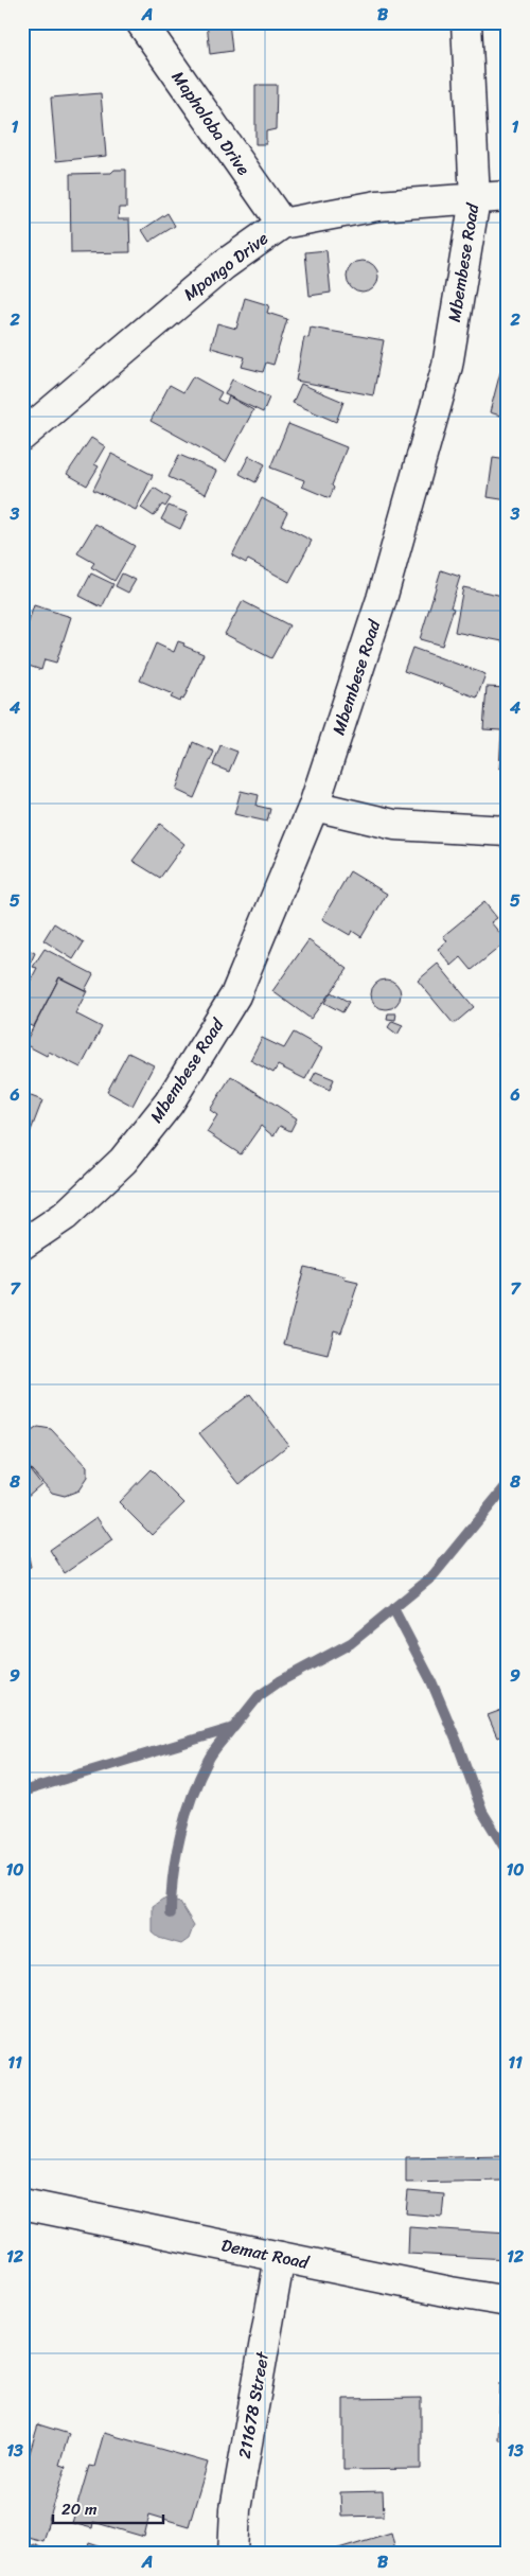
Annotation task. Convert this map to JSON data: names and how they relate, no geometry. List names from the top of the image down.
{
  "streets": {
    "street": [
      "Mapholoba Drive",
      "Mbembese Road",
      "Mpongo Drive",
      "Demat Road",
      "211678 Street"
    ]
  },
  "crossings": [
    ["Mapholoba Drive", "Mpongo Drive"],
    ["Mbembese Road", "Mpongo Drive"],
    ["Demat Road", "211678 Street"]
  ],
  "scale_bar": "20 m",
  "grid": {
    "columns": ["A", "B"],
    "rows": [
      "1",
      "2",
      "3",
      "4",
      "5",
      "6",
      "7",
      "8",
      "9",
      "10",
      "11",
      "12",
      "13"
    ]
  }
}
